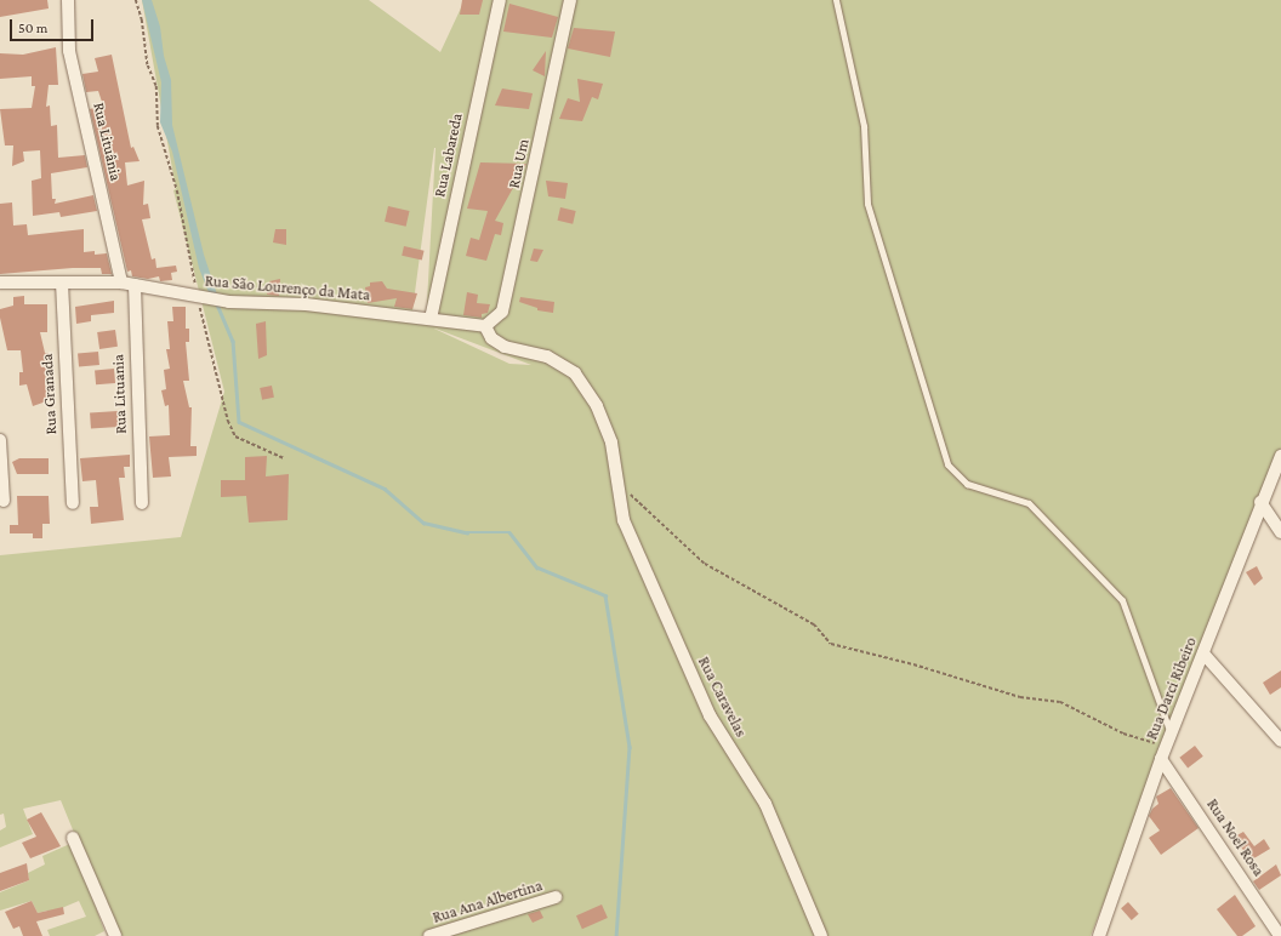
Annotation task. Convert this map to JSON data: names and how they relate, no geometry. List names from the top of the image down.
{
  "streets": {
    "street": [
      "Rua Lituânia",
      "Rua Labareda",
      "Rua Um",
      "Rua São Lourenço da Mata",
      "Rua Granada",
      "Rua Lituania",
      "Rua Darci Ribeiro",
      "Rua Caravelas",
      "Rua Noel Rosa",
      "Rua Ana Albertina"
    ]
  },
  "crossings": [
    ["Rua Lituânia", "Rua São Lourenço da Mata"],
    ["Rua Labareda", "Rua São Lourenço da Mata"],
    ["Rua Um", "Rua São Lourenço da Mata"],
    ["Rua Um", "Rua Caravelas"],
    ["Rua São Lourenço da Mata", "Rua Granada"],
    ["Rua São Lourenço da Mata", "Rua Lituania"],
    ["Rua São Lourenço da Mata", "Rua Caravelas"],
    ["Rua Darci Ribeiro", "Rua Noel Rosa"]
  ],
  "scale_bar": "50 m"
}
